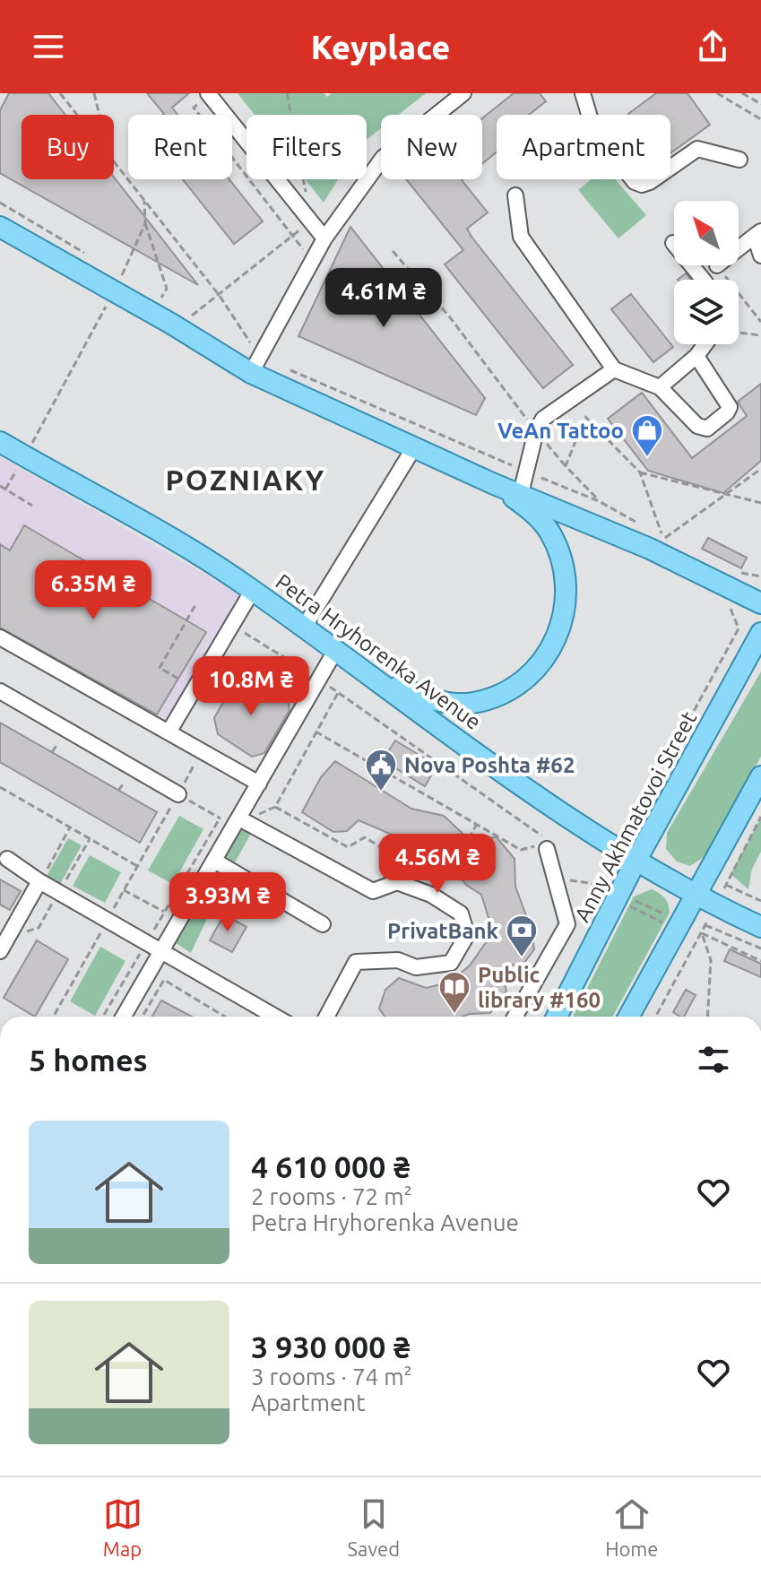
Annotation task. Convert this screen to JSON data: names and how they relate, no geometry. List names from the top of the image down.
{
  "streets": {
    "main road": ["Petra Hryhorenka Avenue", "Anny Akhmatovoi Street"]
  },
  "crossings": [
    ["Petra Hryhorenka Avenue", "Anny Akhmatovoi Street"]
  ],
  "districts": ["POZNIAKY"],
  "places": {
    "shop": ["VeAn Tattoo"],
    "public building": ["Nova Poshta #62"],
    "bank": ["PrivatBank"],
    "library": ["Public library #160"]
  },
  "north": "top left",
  "page": {
    "header": "Keyplace",
    "chip": [
      "Buy",
      "Rent",
      "Filters",
      "New",
      "Apartment"
    ],
    "price": [
      "4.61M ₴",
      "6.35M ₴",
      "10.8M ₴",
      "4.56M ₴",
      "3.93M ₴"
    ],
    "heading": "5 homes",
    "list": [
      {
        "name": "4 610 000 ₴",
        "note": "2 rooms · 72 m² · Petra Hryhorenka Avenue"
      },
      {
        "name": "3 930 000 ₴",
        "note": "3 rooms · 74 m² · Apartment"
      }
    ],
    "tabs": ["Map", "Saved", "Home"]
  }
}
